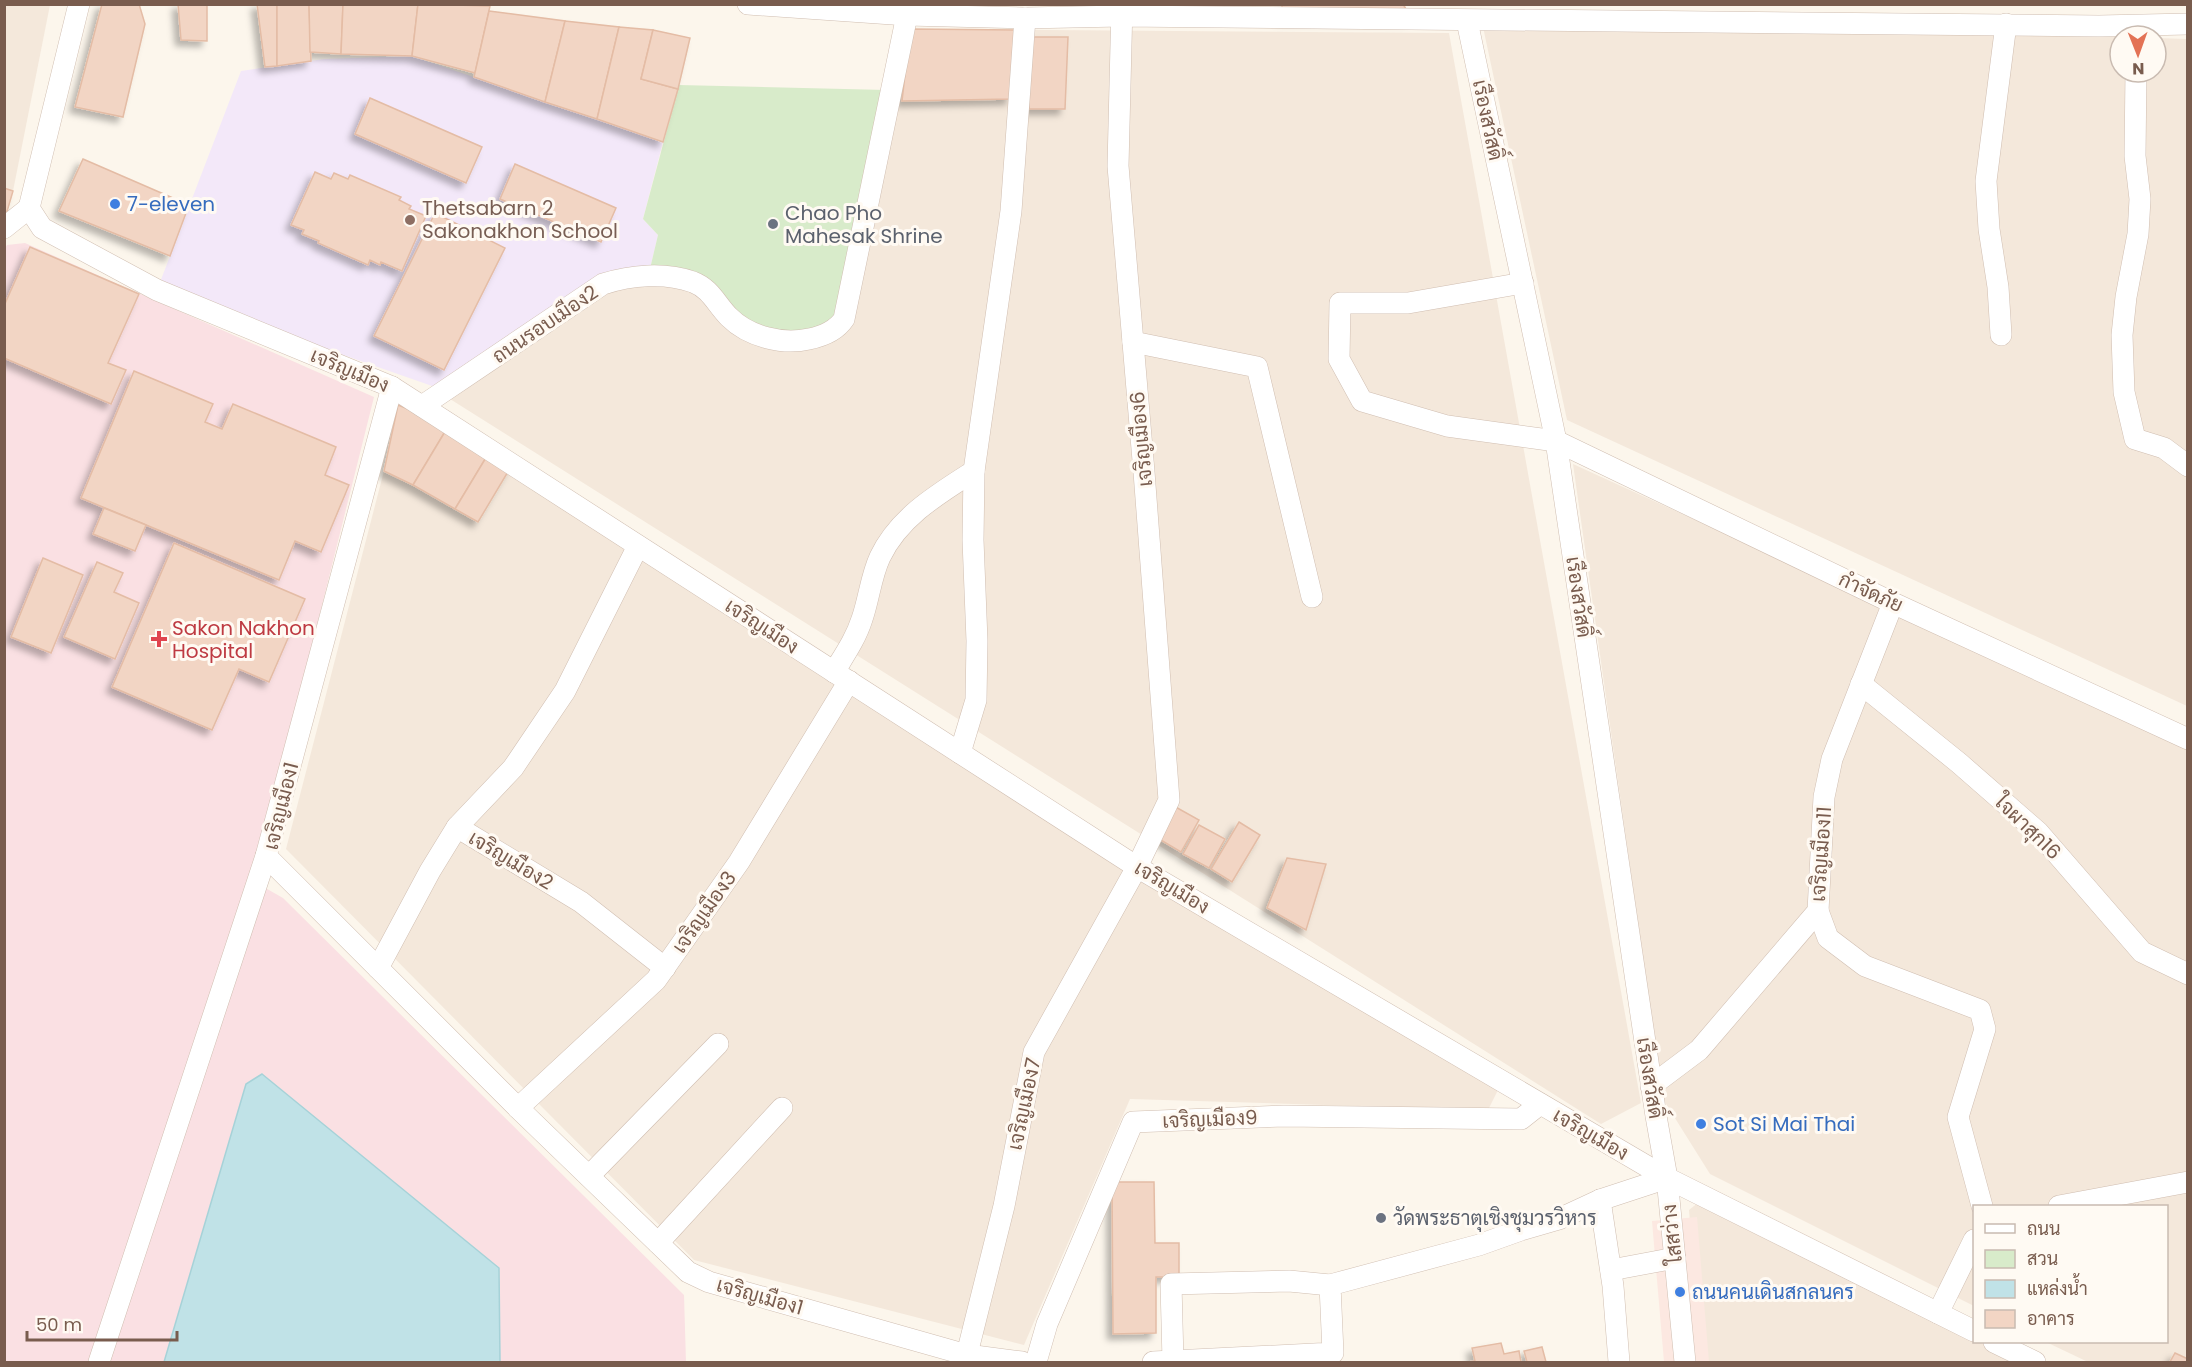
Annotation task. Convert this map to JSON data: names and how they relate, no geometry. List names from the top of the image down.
{
  "streets": {
    "street": [
      "เรืองสวัสดิ์",
      "ถนนรอบเมือง2",
      "เจริญเมือง",
      "เจริญเมือง6",
      "กำจัดภัย",
      "เจริญเมือง1",
      "ใจผาสุก16",
      "เจริญเมือง11",
      "เจริญเมือง2",
      "เจริญเมือง3",
      "เจริญเมือง7",
      "เจริญเมือง9",
      "ใสสว่าง"
    ]
  },
  "crossings": [
    ["เรืองสวัสดิ์", "เจริญเมือง"],
    ["เรืองสวัสดิ์", "กำจัดภัย"],
    ["เรืองสวัสดิ์", "เจริญเมือง11"],
    ["เรืองสวัสดิ์", "ใสสว่าง"],
    ["ถนนรอบเมือง2", "เจริญเมือง"],
    ["เจริญเมือง", "เจริญเมือง6"],
    ["เจริญเมือง", "เจริญเมือง1"],
    ["เจริญเมือง", "เจริญเมือง3"],
    ["เจริญเมือง", "เจริญเมือง7"],
    ["เจริญเมือง", "เจริญเมือง9"],
    ["เจริญเมือง", "ใสสว่าง"],
    ["เจริญเมือง6", "เจริญเมือง7"],
    ["กำจัดภัย", "เจริญเมือง11"],
    ["เจริญเมือง1", "เจริญเมือง2"],
    ["เจริญเมือง1", "เจริญเมือง3"],
    ["เจริญเมือง1", "เจริญเมือง7"],
    ["ใจผาสุก16", "เจริญเมือง11"],
    ["เจริญเมือง2", "เจริญเมือง3"]
  ],
  "places": {
    "other": [
      "7-eleven",
      "Thetsabarn 2 Sakonakhon School",
      "Chao Pho Mahesak Shrine",
      "Sot Si Mai Thai",
      "วัดพระธาตุเชิงชุมวรวิหาร",
      "ถนนคนเดินสกลนคร"
    ],
    "health": ["Sakon Nakhon Hospital"]
  },
  "legend": [
    "ถนน",
    "สวน",
    "แหล่งน้ำ",
    "อาคาร"
  ],
  "scale_bar": "50 m",
  "north": "bottom"
}
